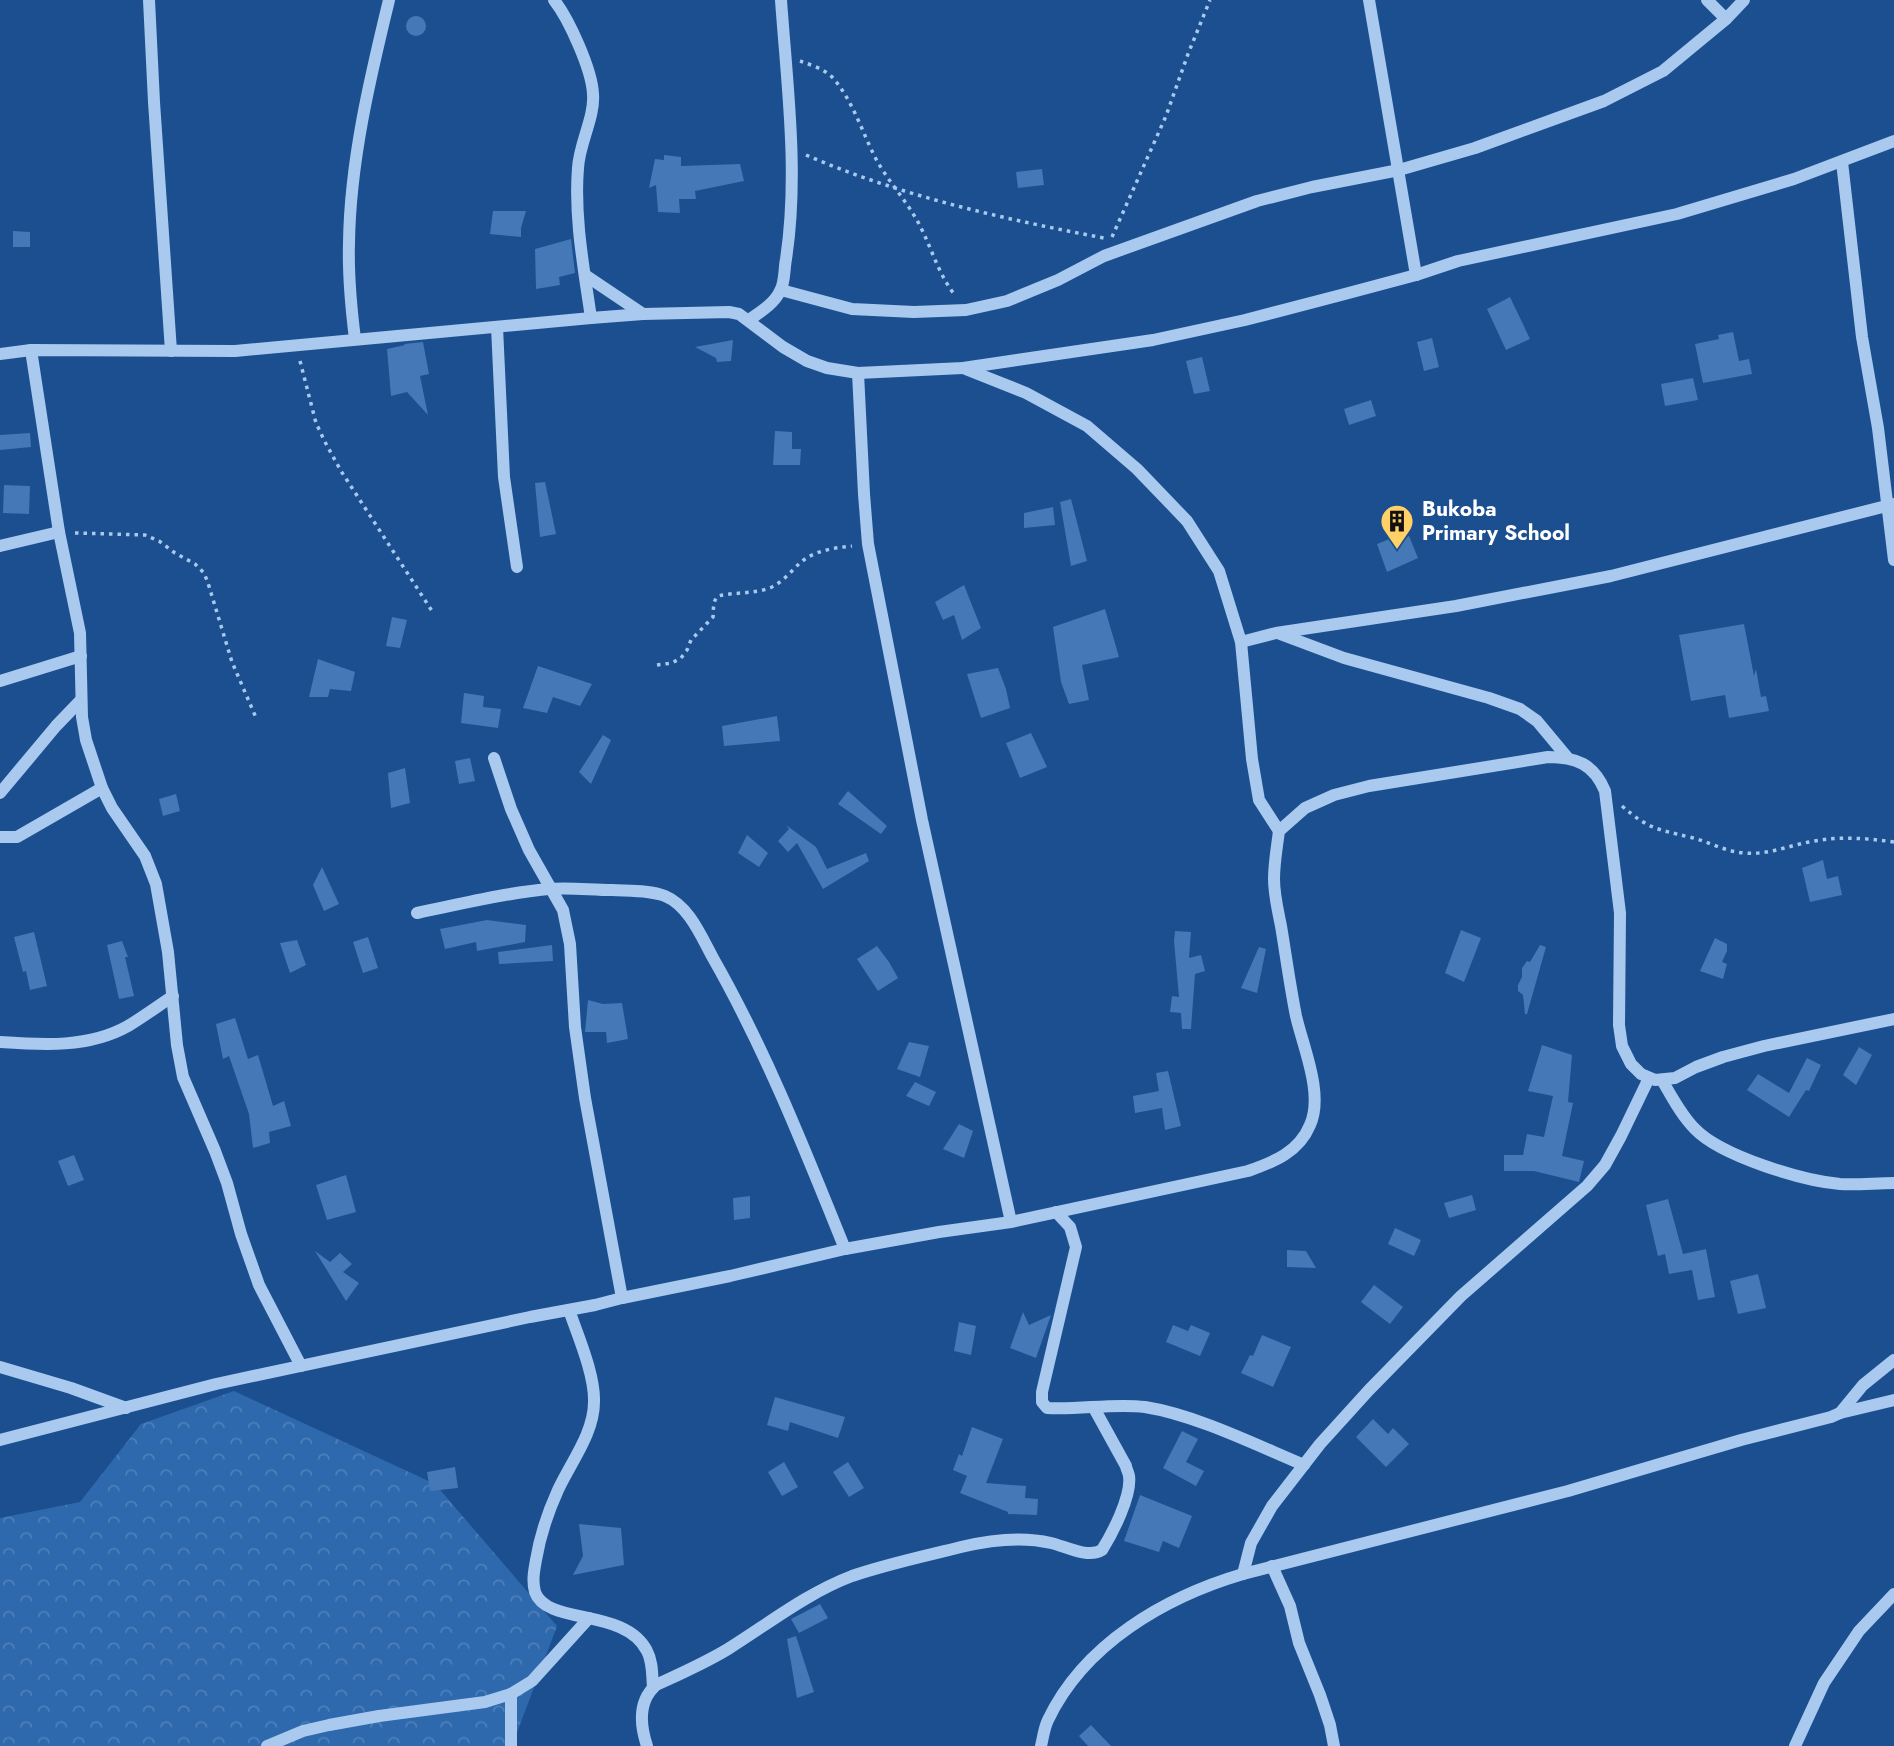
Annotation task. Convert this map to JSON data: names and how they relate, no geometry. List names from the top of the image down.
{
  "places": {
    "building": ["Bukoba Primary School"]
  }
}
